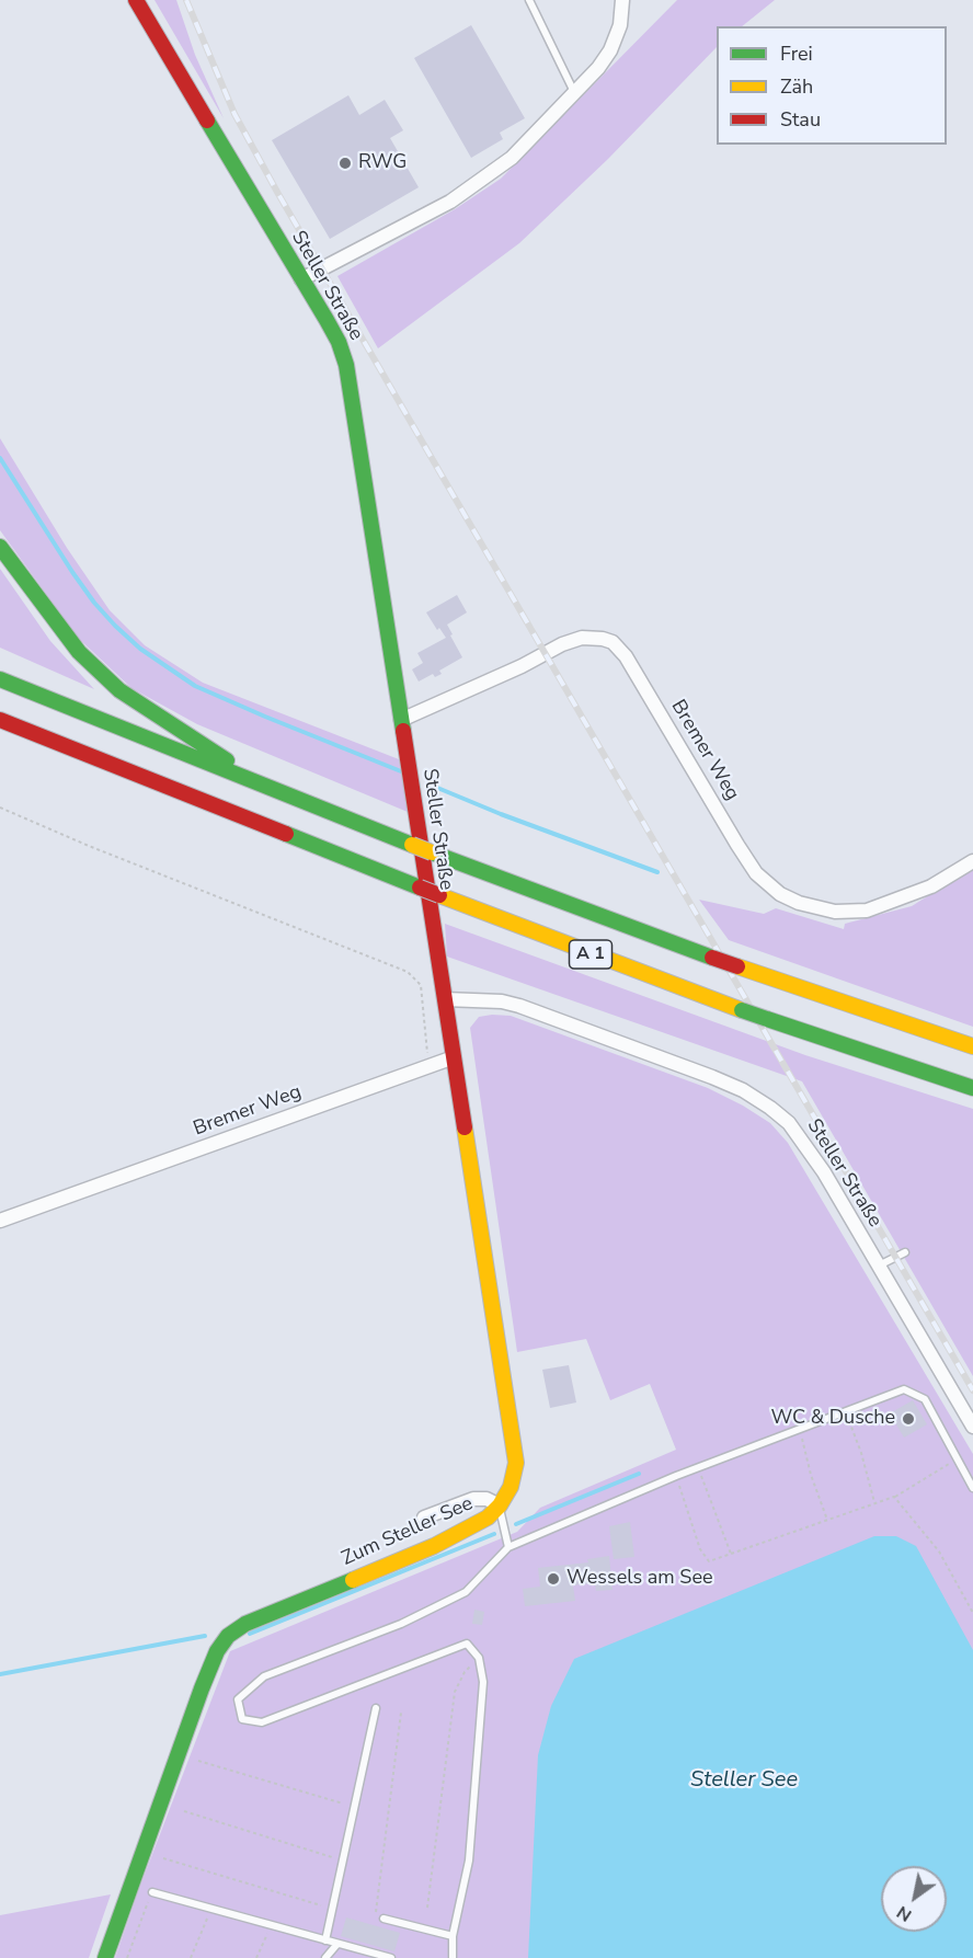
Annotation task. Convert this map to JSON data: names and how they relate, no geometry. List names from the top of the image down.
{
  "streets": {
    "main road": ["Steller Straße", "A 1", "Zum Steller See"],
    "street": ["Bremer Weg"]
  },
  "crossings": [
    ["Steller Straße", "Bremer Weg"],
    ["Bremer Weg", "Zum Steller See"]
  ],
  "water": ["Steller See"],
  "places": ["RWG", "WC & Dusche", "Wessels am See"],
  "legend": ["Frei", "Zäh", "Stau"],
  "north": "bottom left"
}
